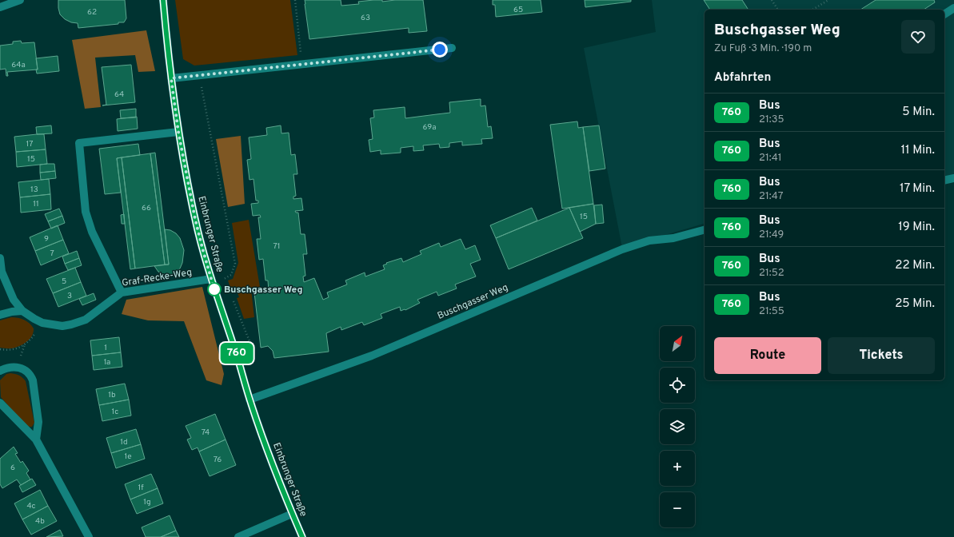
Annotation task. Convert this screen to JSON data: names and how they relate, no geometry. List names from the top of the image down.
{
  "streets": {
    "street": ["Einbrunger Straße", "Graf-Recke-Weg", "Buschgasser Weg"]
  },
  "crossings": [
    ["Einbrunger Straße", "Graf-Recke-Weg"],
    ["Einbrunger Straße", "Buschgasser Weg"]
  ],
  "places": ["Buschgasser Weg"],
  "lines": ["bus line 760"],
  "house_numbers": [
    "65",
    "62",
    "63",
    "64a",
    "64",
    "69a",
    "17",
    "15",
    "13",
    "11",
    "66",
    "15",
    "9",
    "71",
    "7",
    "5",
    "3",
    "1",
    "1a",
    "1b",
    "1c",
    "74",
    "1d",
    "1e",
    "76",
    "6",
    "1f",
    "1g",
    "4c",
    "4b"
  ],
  "north": "top right",
  "page": {
    "on_map": "760",
    "heading": [
      ["Buschgasser Weg", "Zu Fuß · 3 Min. · 190 m"],
      "Abfahrten"
    ],
    "list": [
      {
        "mark": "760",
        "name": "Bus",
        "note": "21:35",
        "value": "5 Min."
      },
      {
        "mark": "760",
        "name": "Bus",
        "note": "21:41",
        "value": "11 Min."
      },
      {
        "mark": "760",
        "name": "Bus",
        "note": "21:47",
        "value": "17 Min."
      },
      {
        "mark": "760",
        "name": "Bus",
        "note": "21:49",
        "value": "19 Min."
      },
      {
        "mark": "760",
        "name": "Bus",
        "note": "21:52",
        "value": "22 Min."
      },
      {
        "mark": "760",
        "name": "Bus",
        "note": "21:55",
        "value": "25 Min."
      }
    ],
    "map_buttons": ["+", "−"],
    "buttons": ["Route", "Tickets"]
  }
}
